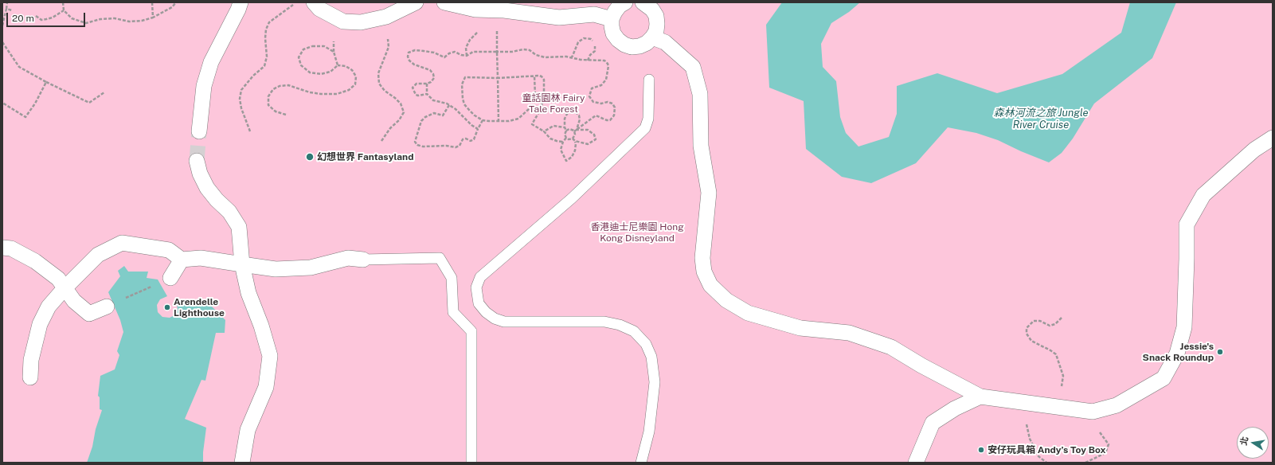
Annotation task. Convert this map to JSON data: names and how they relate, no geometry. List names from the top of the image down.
{
  "water": ["森林河流之旅 Jungle River Cruise"],
  "parks": ["童話園林 Fairy Tale Forest", "香港迪士尼樂園 Hong Kong Disneyland"],
  "places": [
    "幻想世界 Fantasyland",
    "Arendelle Lighthouse",
    "Jessie's Snack Roundup",
    "安仔玩具箱 Andy’s Toy Box"
  ],
  "scale_bar": "20 m",
  "north": "left"
}
